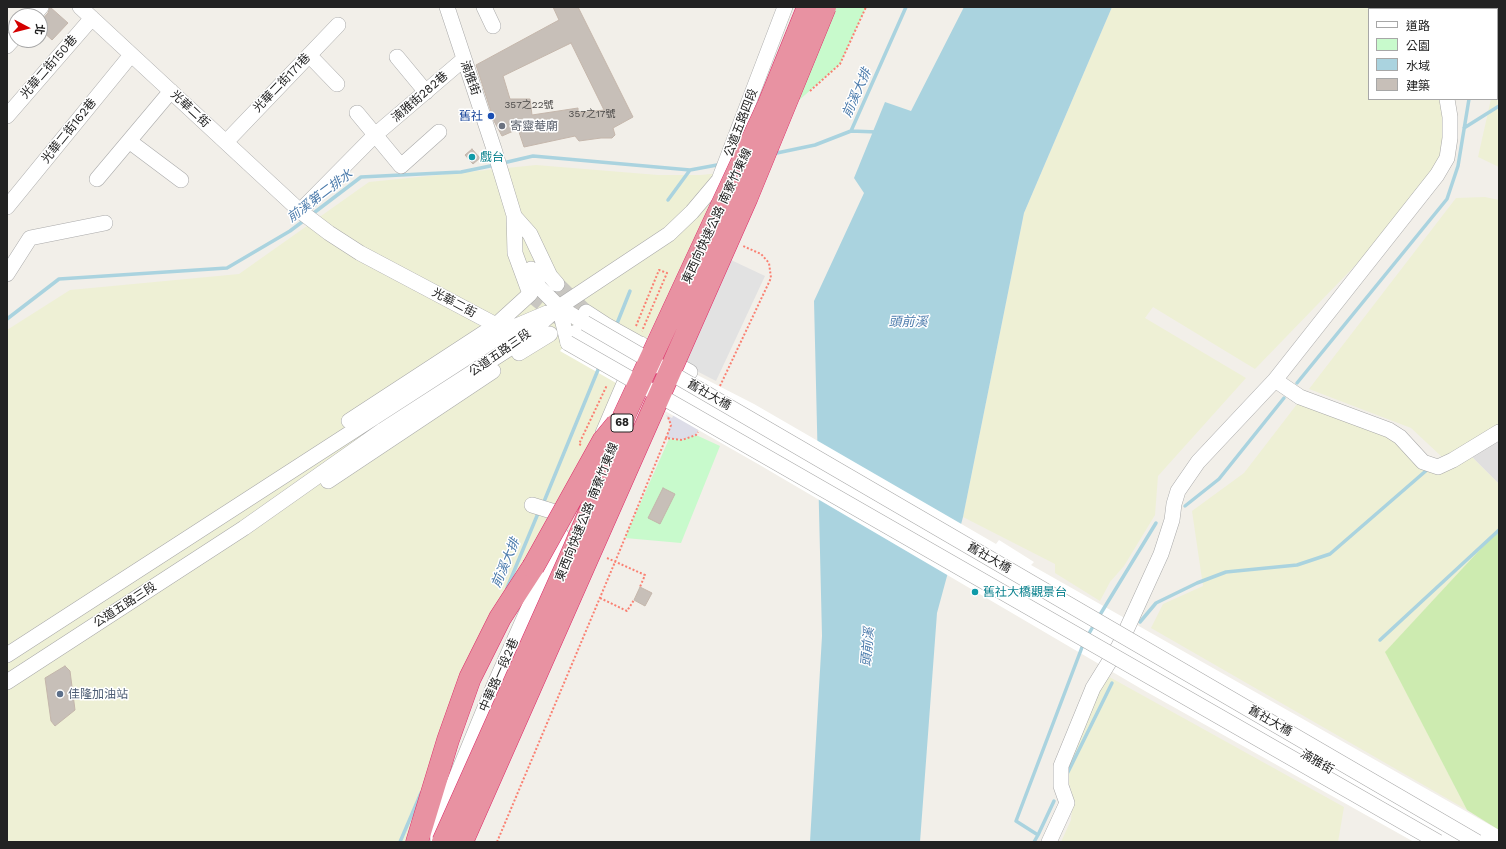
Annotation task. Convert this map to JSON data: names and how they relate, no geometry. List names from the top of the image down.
{
  "streets": {
    "highway": ["東西向快速公路 南寮竹東線", "68"],
    "street": [
      "光華二街150巷",
      "湳雅街",
      "光華二街171巷",
      "湳雅街282巷",
      "光華二街",
      "公道五路四段",
      "光華二街162巷",
      "公道五路三段",
      "舊社大橋",
      "中華路一段2巷"
    ]
  },
  "crossings": [
    ["光華二街150巷", "光華二街"],
    ["湳雅街", "湳雅街282巷"],
    ["湳雅街", "公道五路三段"],
    ["光華二街171巷", "光華二街"],
    ["湳雅街282巷", "光華二街"],
    ["光華二街", "光華二街162巷"],
    ["光華二街", "公道五路三段"],
    ["公道五路四段", "公道五路三段"]
  ],
  "water": ["前溪大排", "前溪第二排水", "頭前溪"],
  "places": [
    "舊社",
    "寄靈菴廟",
    "戲台",
    "舊社大橋觀景台",
    "佳隆加油站"
  ],
  "house_numbers": ["357之22號", "357之17號"],
  "legend": [
    "道路",
    "公園",
    "水域",
    "建築"
  ],
  "north": "right"
}
